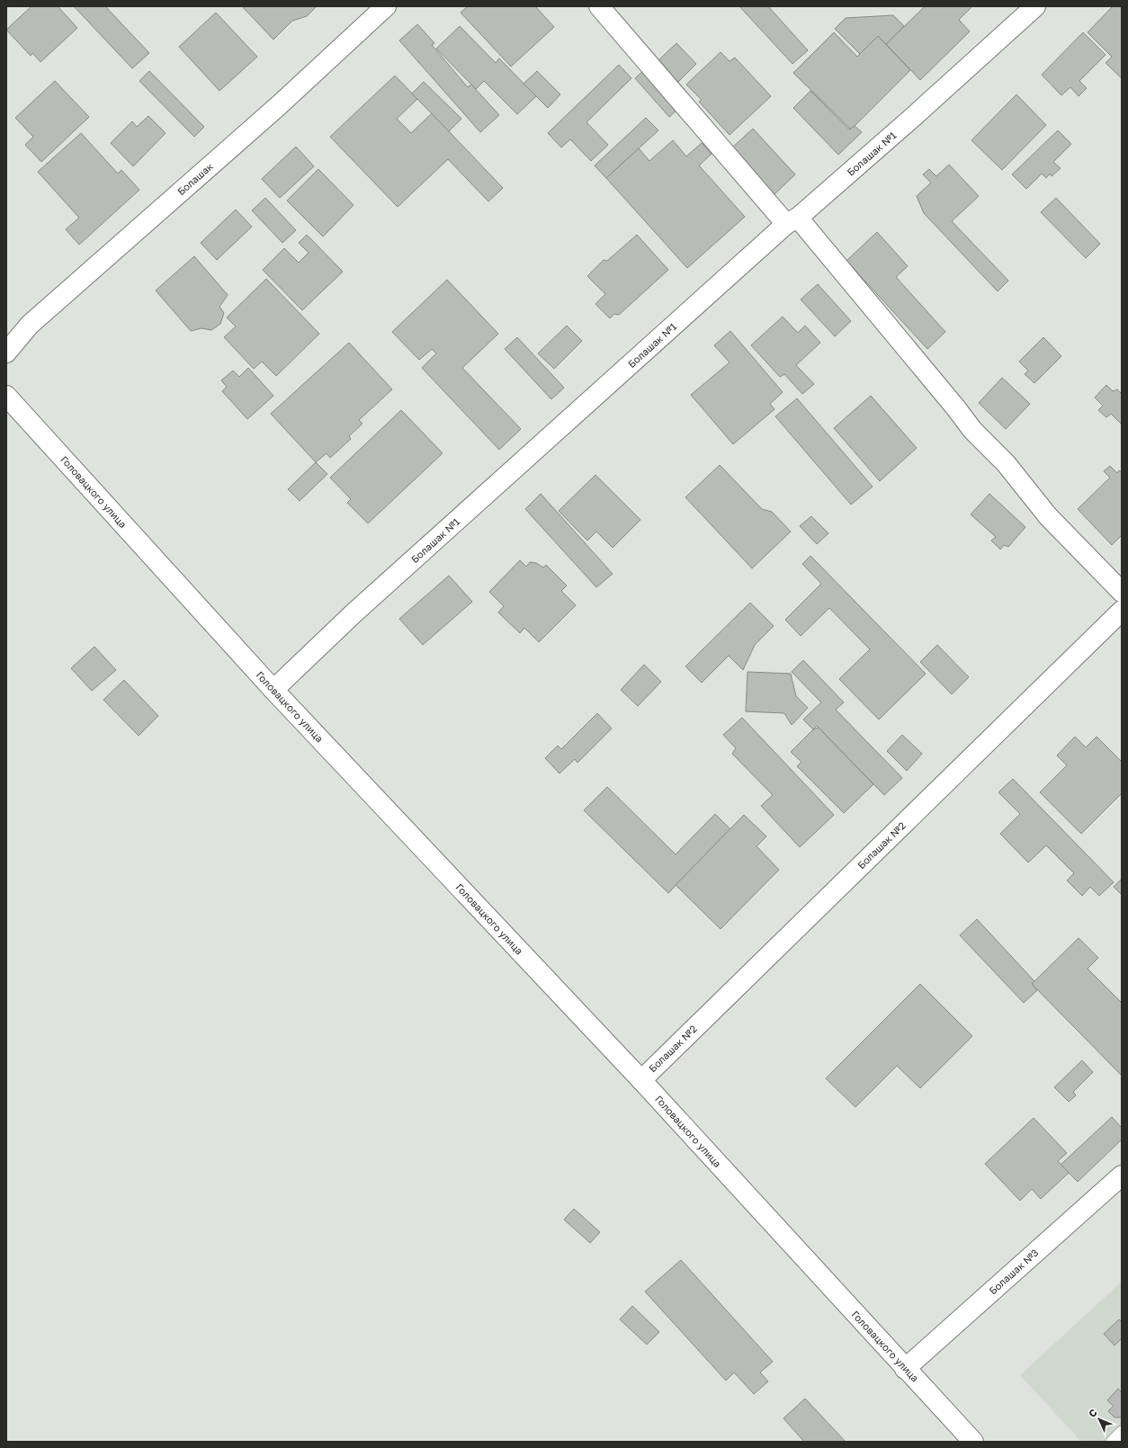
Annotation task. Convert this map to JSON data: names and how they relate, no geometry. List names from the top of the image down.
{
  "streets": {
    "street": [
      "Болашак №1",
      "Болашак",
      "Головацкого улица",
      "Болашак №2",
      "Болашак №3"
    ]
  },
  "crossings": [
    ["Болашак №1", "Головацкого улица"],
    ["Головацкого улица", "Болашак №2"],
    ["Головацкого улица", "Болашак №3"]
  ],
  "north": "top left"
}
